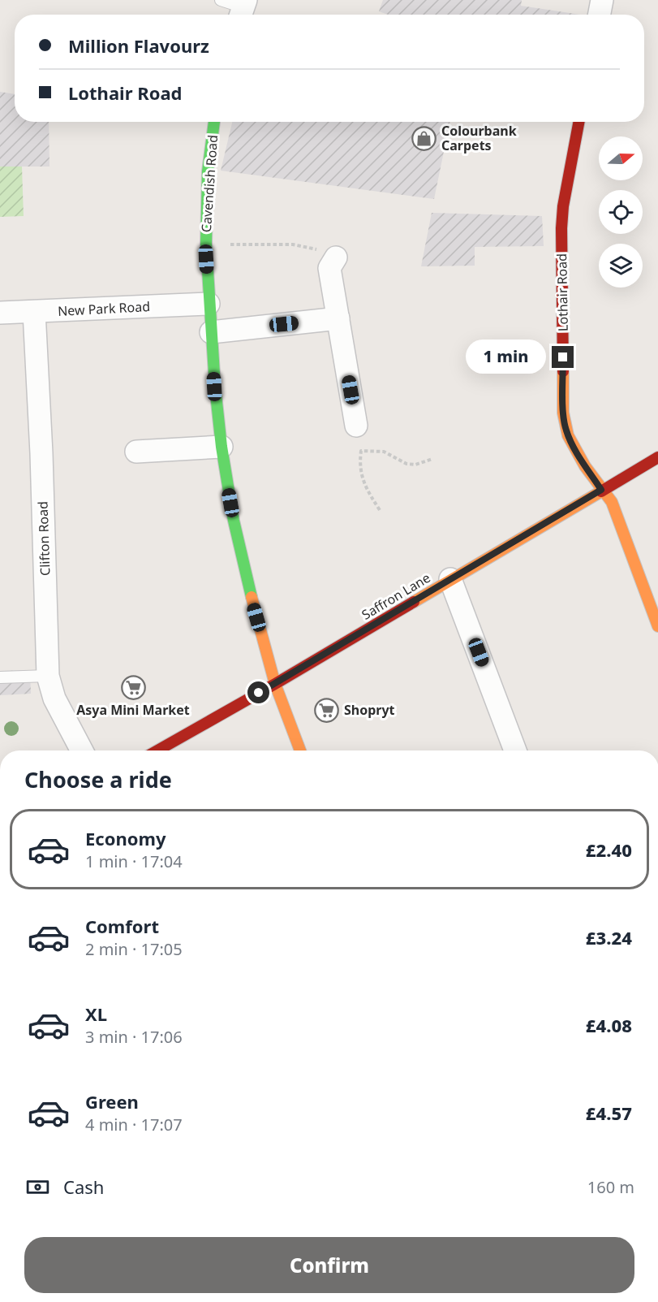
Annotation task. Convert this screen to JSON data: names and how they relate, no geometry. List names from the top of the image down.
{
  "streets": {
    "street": [
      "Cavendish Road",
      "Lothair Road",
      "New Park Road",
      "Clifton Road",
      "Saffron Lane"
    ]
  },
  "crossings": [
    ["Cavendish Road", "New Park Road"],
    ["Cavendish Road", "Saffron Lane"],
    ["Lothair Road", "Saffron Lane"],
    ["New Park Road", "Clifton Road"]
  ],
  "places": {
    "shop": ["Colourbank Carpets"],
    "supermarket": ["Asya Mini Market", "Shopryt"]
  },
  "north": "right",
  "page": {
    "banner": ["Million Flavourz", "Lothair Road"],
    "bubble": "1 min",
    "heading": "Choose a ride",
    "list": [
      {
        "name": "Economy",
        "note": "1 min · 17:04",
        "value": "£2.40"
      },
      {
        "name": "Comfort",
        "note": "2 min · 17:05",
        "value": "£3.24"
      },
      {
        "name": "XL",
        "note": "3 min · 17:06",
        "value": "£4.08"
      },
      {
        "name": "Green",
        "note": "4 min · 17:07",
        "value": "£4.57"
      }
    ],
    "pay": ["Cash", "160 m"],
    "buttons": "Confirm"
  }
}
